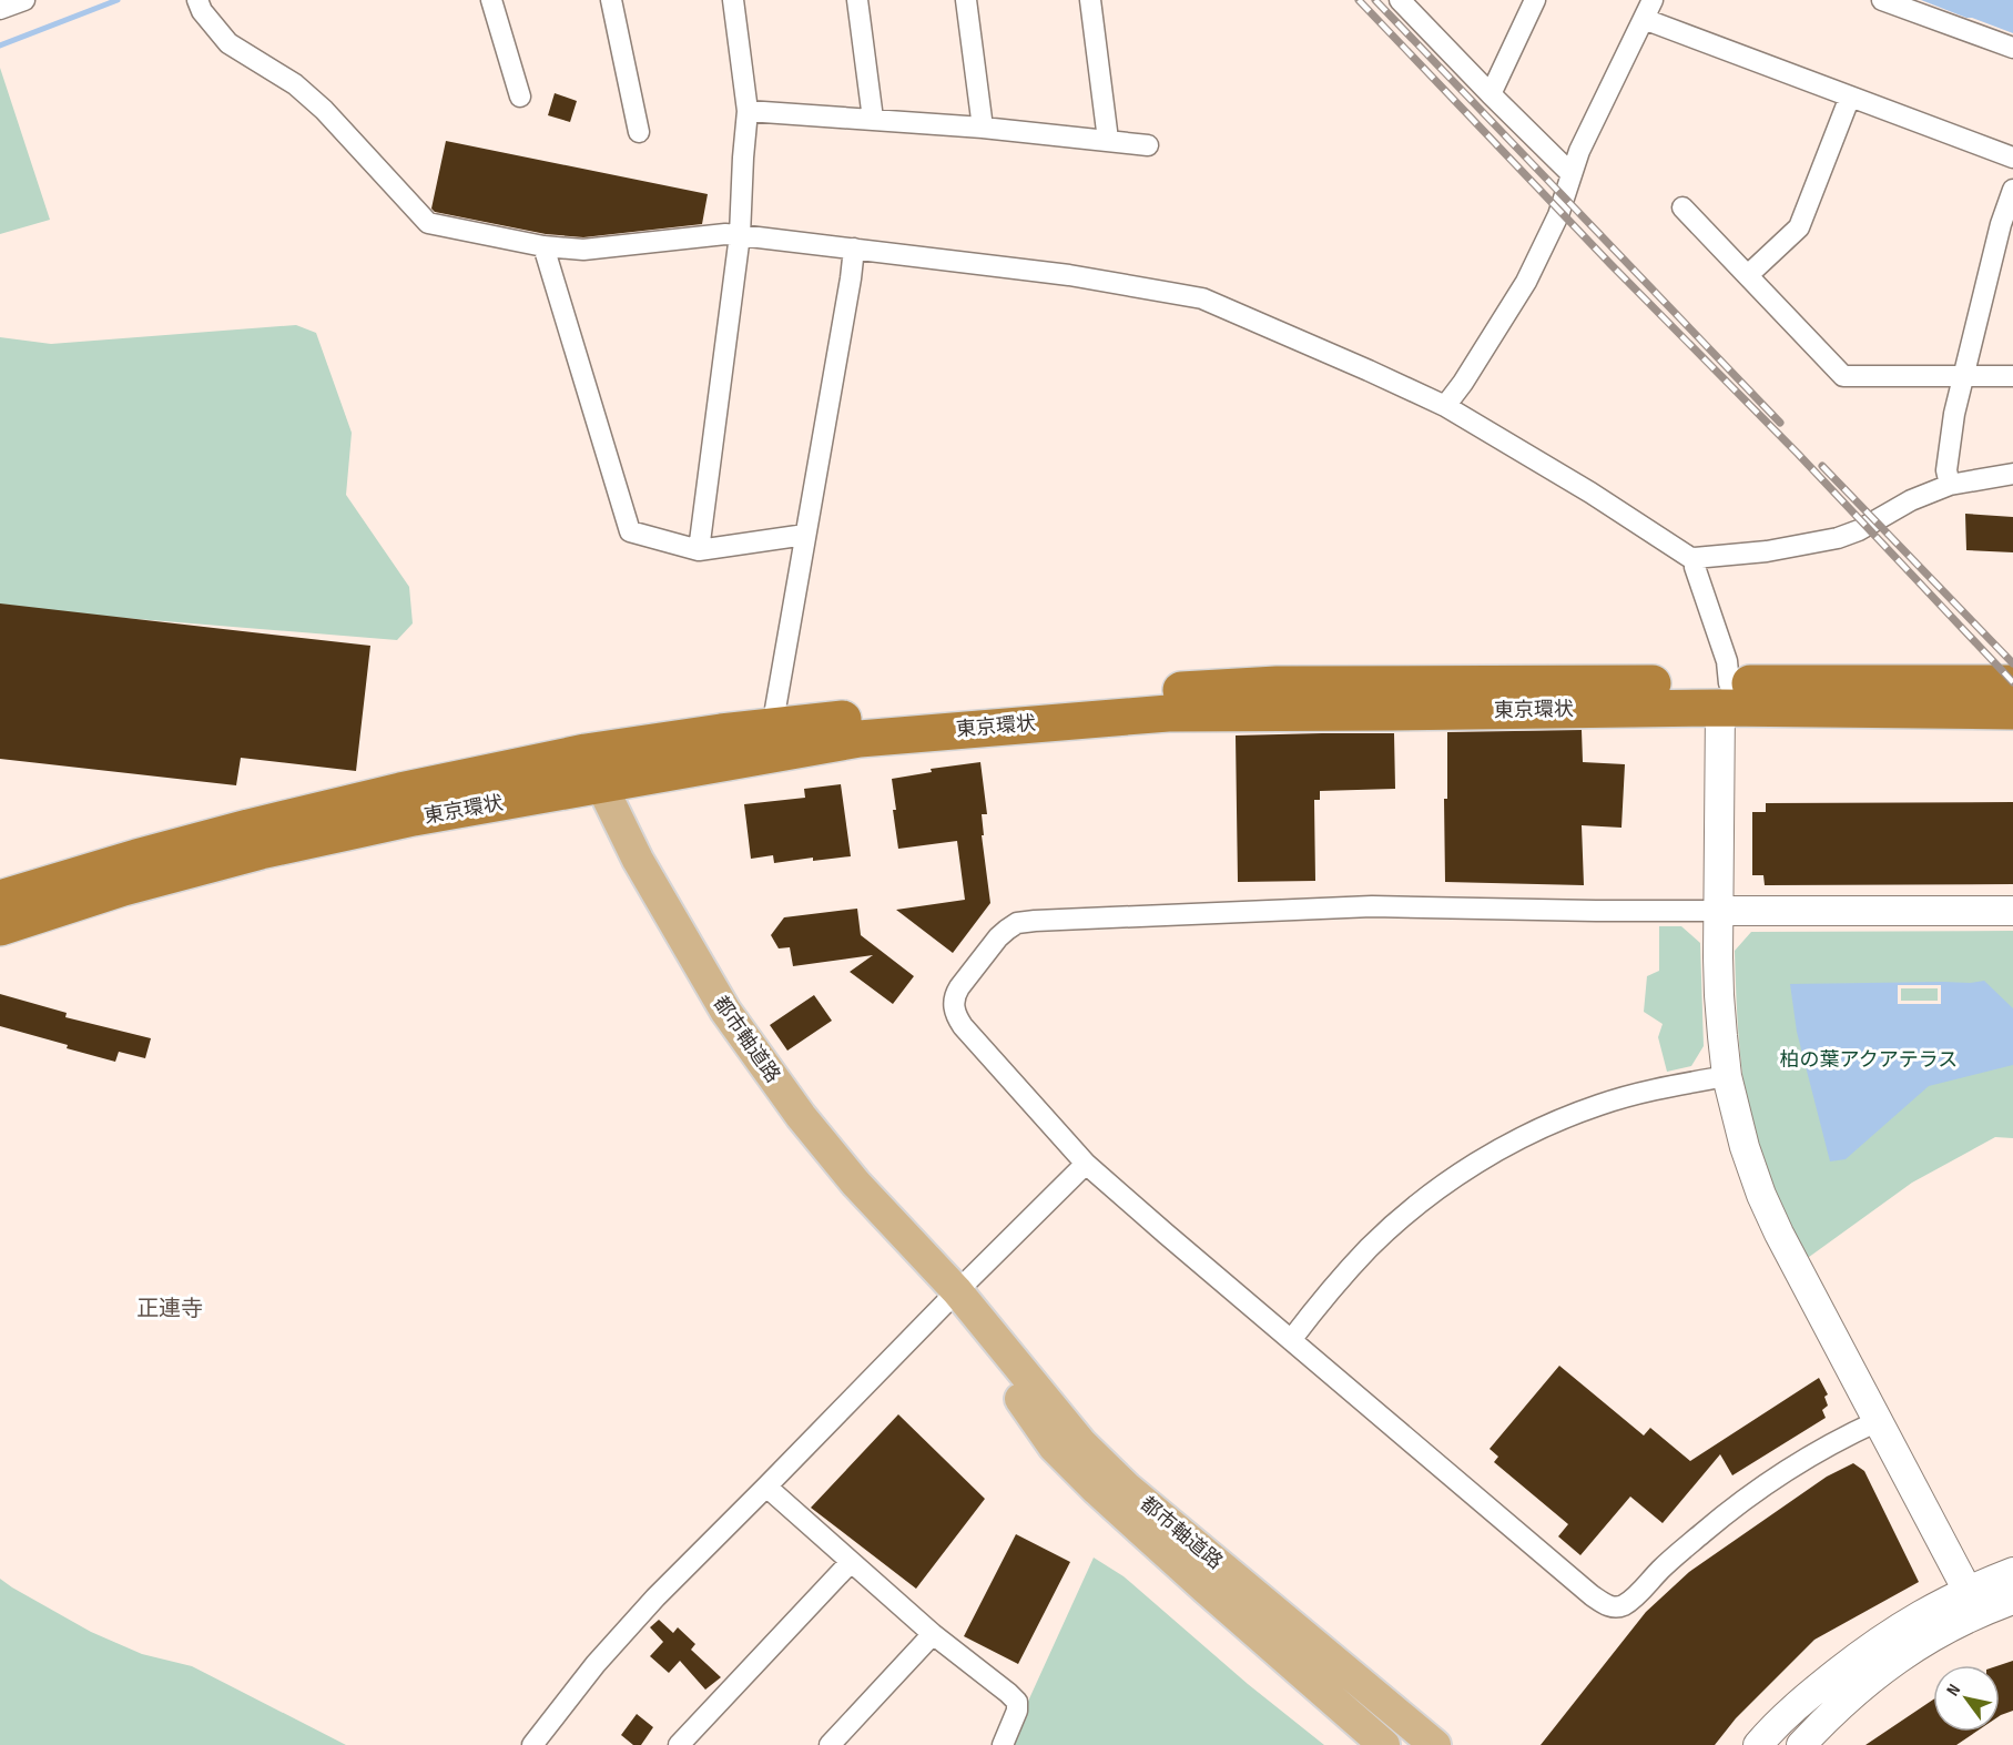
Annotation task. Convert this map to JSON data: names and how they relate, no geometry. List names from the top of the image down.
{
  "streets": {
    "highway": ["東京環状"],
    "main road": ["都市軸道路"]
  },
  "crossings": [
    ["東京環状", "都市軸道路"]
  ],
  "districts": ["正連寺"],
  "parks": ["柏の葉アクアテラス"],
  "north": "top left"
}
